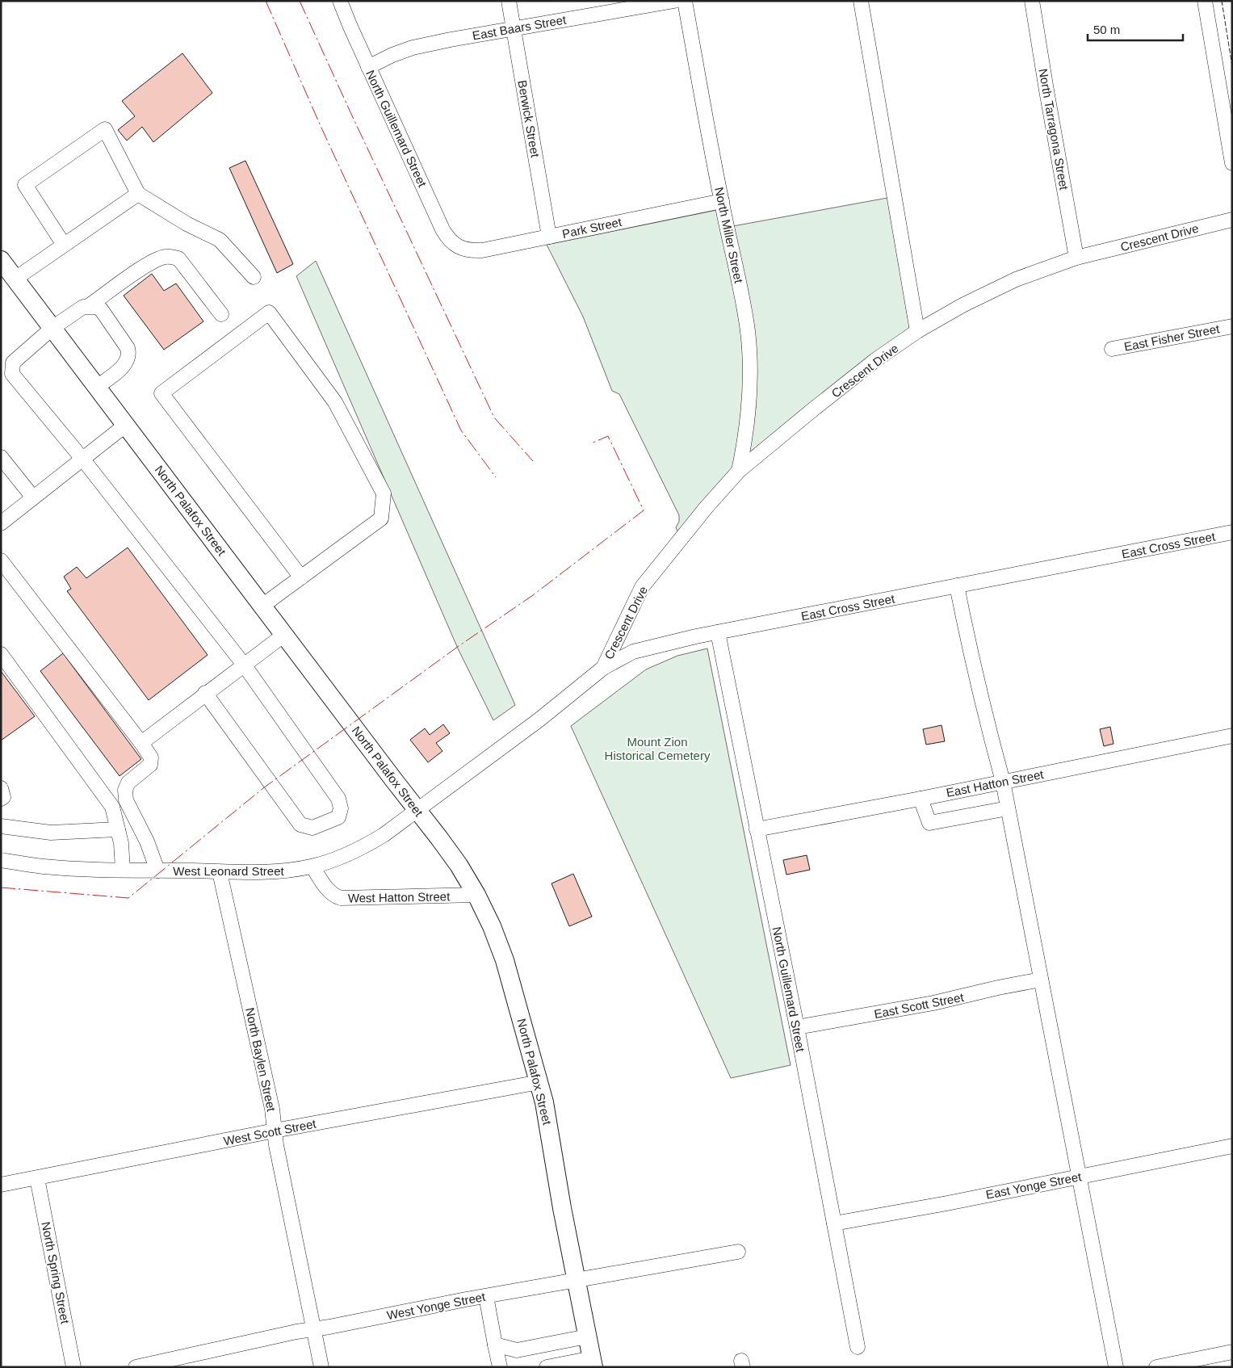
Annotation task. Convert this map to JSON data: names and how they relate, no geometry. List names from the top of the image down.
{
  "streets": {
    "main road": ["North Palafox Street"],
    "street": [
      "East Baars Street",
      "Berwick Street",
      "North Guillemard Street",
      "North Tarragona Street",
      "Park Street",
      "North Miller Street",
      "Crescent Drive",
      "East Fisher Street",
      "East Cross Street",
      "East Hatton Street",
      "West Leonard Street",
      "West Hatton Street",
      "East Scott Street",
      "North Baylen Street",
      "West Scott Street",
      "East Yonge Street",
      "North Spring Street",
      "West Yonge Street"
    ]
  },
  "crossings": [
    ["East Baars Street", "Berwick Street"],
    ["East Baars Street", "North Guillemard Street"],
    ["Berwick Street", "Park Street"],
    ["North Guillemard Street", "Park Street"],
    ["North Guillemard Street", "East Cross Street"],
    ["North Guillemard Street", "East Hatton Street"],
    ["North Guillemard Street", "East Scott Street"],
    ["North Guillemard Street", "East Yonge Street"],
    ["North Tarragona Street", "Crescent Drive"],
    ["Park Street", "North Miller Street"],
    ["North Miller Street", "Crescent Drive"],
    ["Crescent Drive", "East Cross Street"],
    ["North Palafox Street", "West Leonard Street"],
    ["North Palafox Street", "West Hatton Street"],
    ["North Palafox Street", "West Scott Street"],
    ["North Palafox Street", "West Yonge Street"],
    ["East Cross Street", "West Leonard Street"],
    ["West Leonard Street", "West Hatton Street"],
    ["West Leonard Street", "North Baylen Street"],
    ["North Baylen Street", "West Scott Street"],
    ["North Baylen Street", "West Yonge Street"],
    ["West Scott Street", "North Spring Street"]
  ],
  "parks": ["Mount Zion Historical Cemetery"],
  "scale_bar": "50 m"
}
